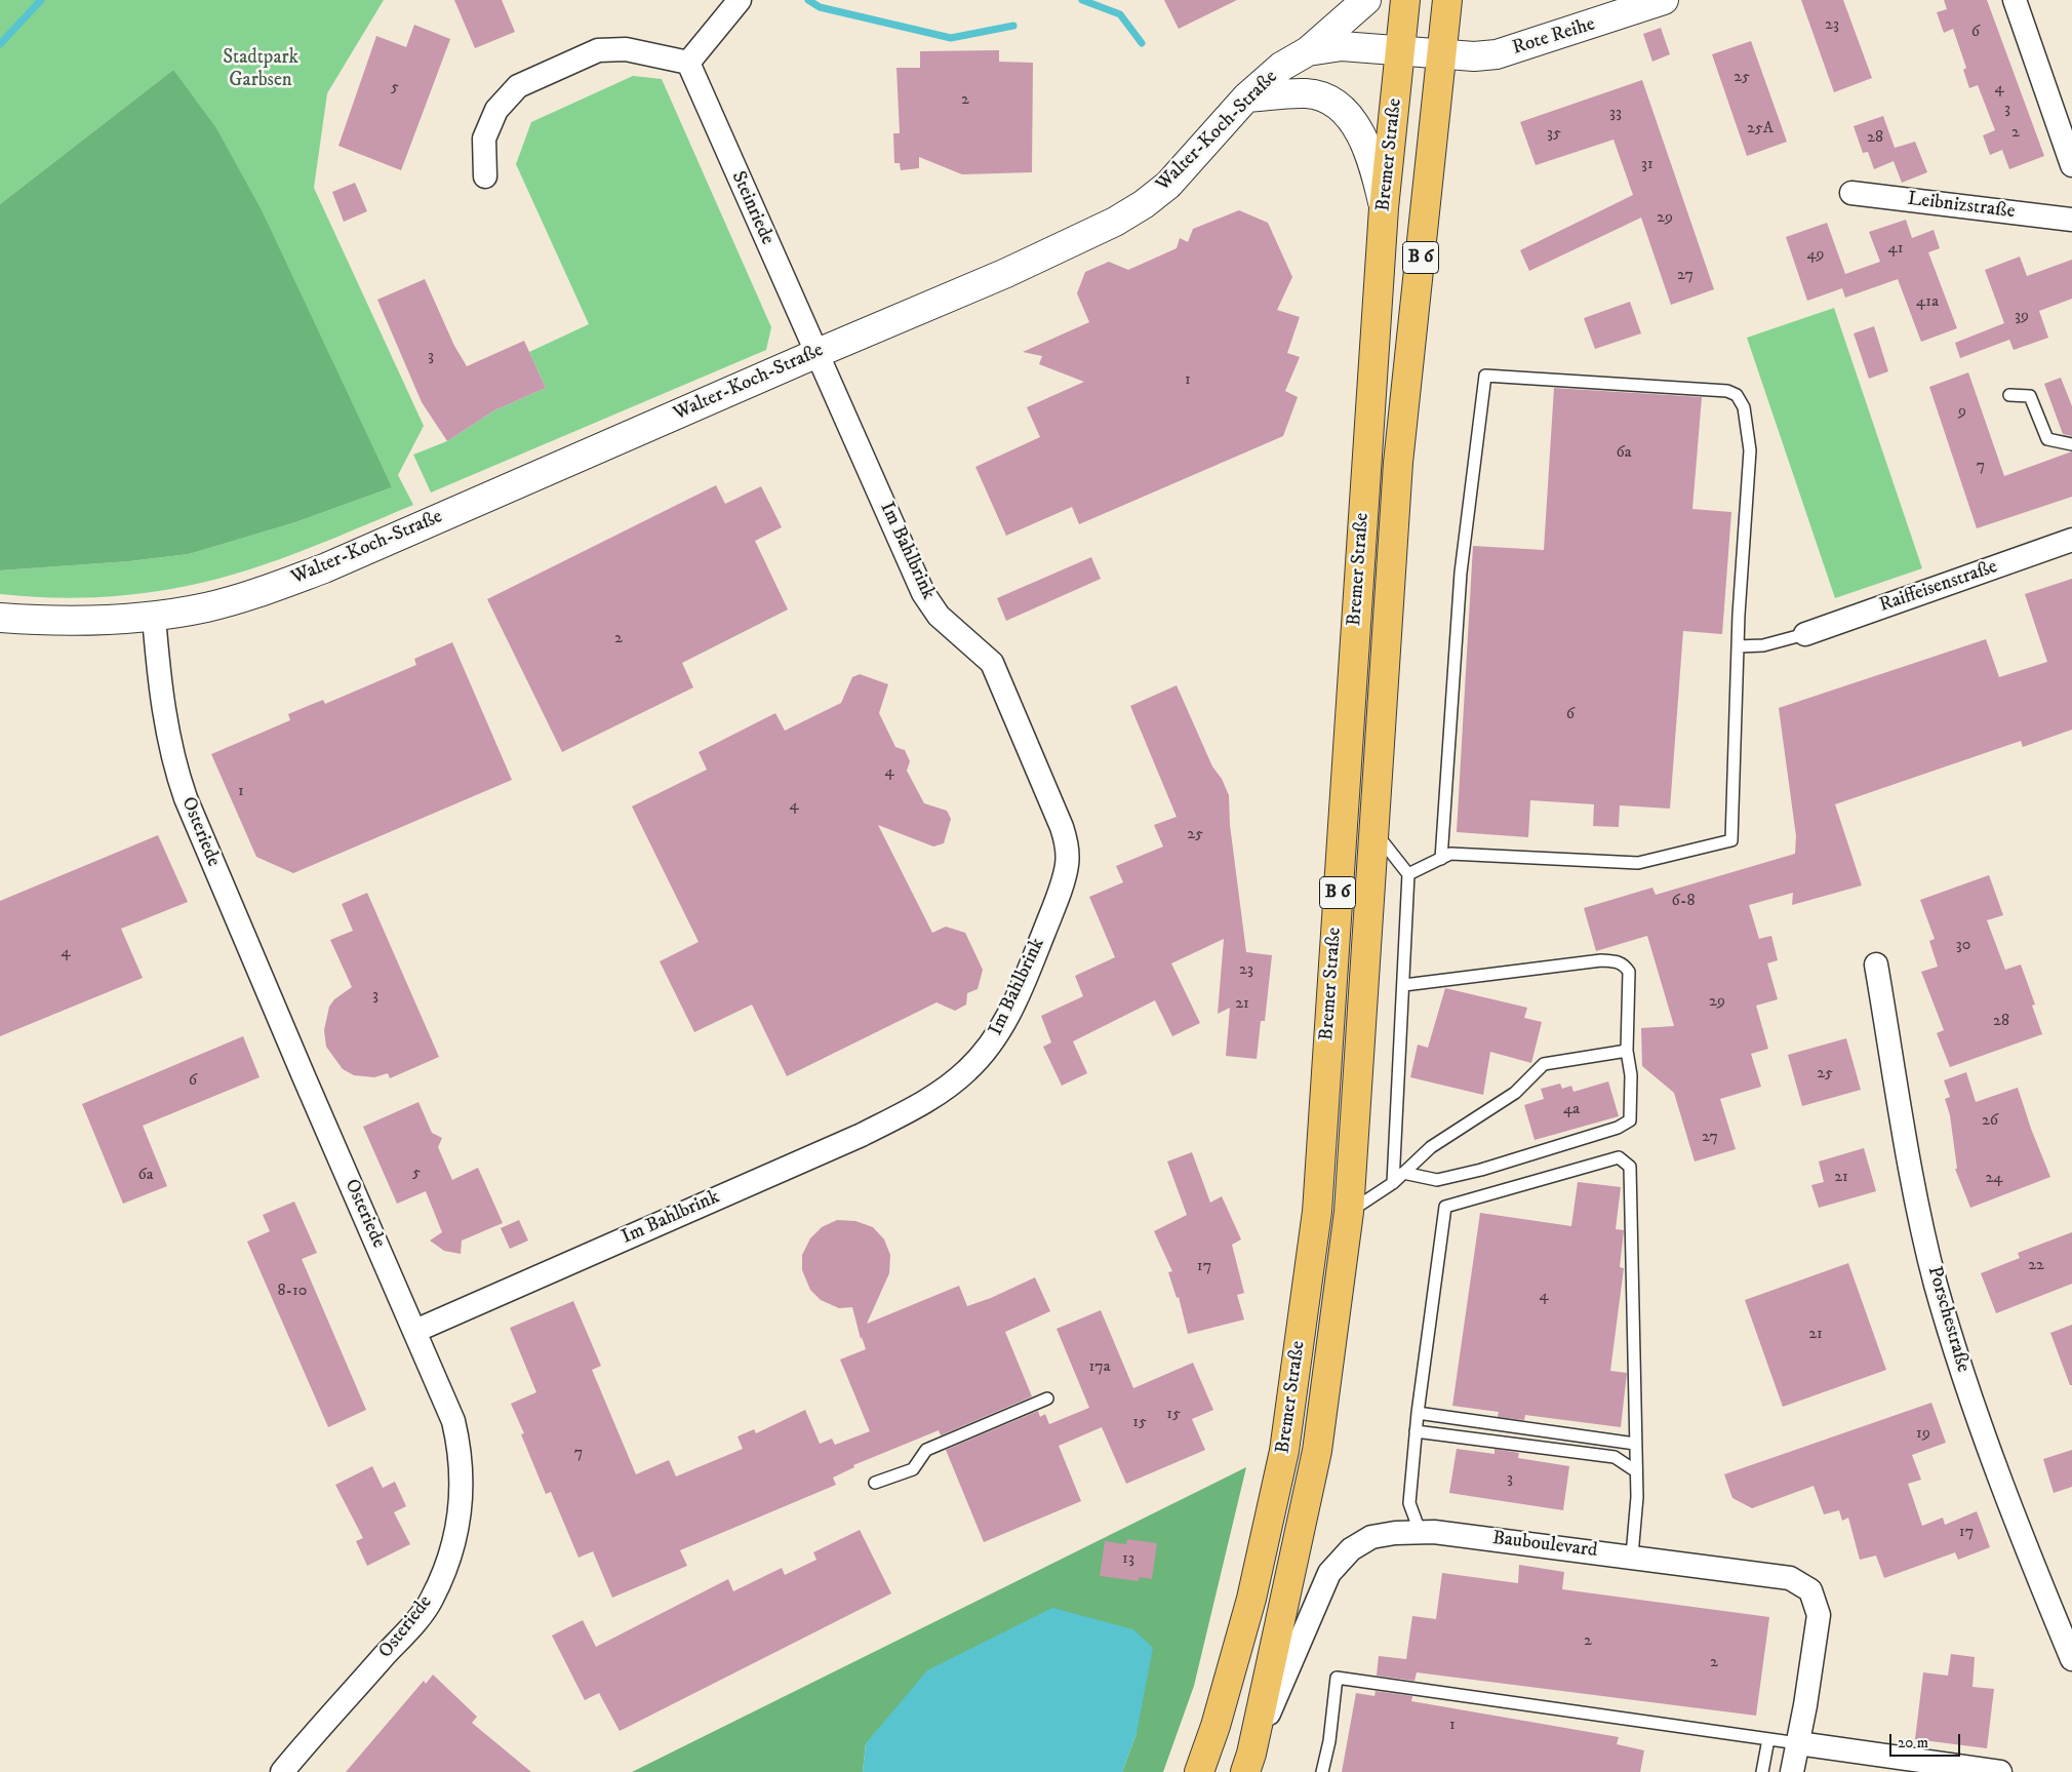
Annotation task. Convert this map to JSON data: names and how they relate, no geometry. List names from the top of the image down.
{
  "streets": {
    "main road": ["Bremer Straße", "B 6"],
    "street": [
      "Rote Reihe",
      "Walter-Koch-Straße",
      "Leibnizstraße",
      "Steinriede",
      "Im Bahlbrink",
      "Raiffeisenstraße",
      "Osteriede",
      "Porschestraße",
      "Bauboulevard"
    ]
  },
  "crossings": [
    ["Rote Reihe", "Walter-Koch-Straße"],
    ["Rote Reihe", "Bremer Straße"],
    ["Walter-Koch-Straße", "Bremer Straße"],
    ["Walter-Koch-Straße", "Steinriede"],
    ["Walter-Koch-Straße", "Im Bahlbrink"],
    ["Walter-Koch-Straße", "Osteriede"],
    ["Bremer Straße", "Bauboulevard"],
    ["Steinriede", "Im Bahlbrink"],
    ["Im Bahlbrink", "Osteriede"]
  ],
  "parks": ["Stadtpark Garbsen"],
  "house_numbers": [
    "23",
    "6",
    "25",
    "5",
    "4",
    "2",
    "3",
    "33",
    "25A",
    "2",
    "35",
    "28",
    "31",
    "29",
    "41",
    "49",
    "27",
    "41a",
    "39",
    "3",
    "1",
    "9",
    "6a",
    "7",
    "2",
    "6",
    "4",
    "1",
    "4",
    "25",
    "6-8",
    "30",
    "4",
    "23",
    "3",
    "29",
    "21",
    "28",
    "25",
    "6",
    "4a",
    "26",
    "27",
    "5",
    "6a",
    "21",
    "24",
    "22",
    "17",
    "8-10",
    "4",
    "21",
    "17a",
    "15",
    "15",
    "19",
    "7",
    "3",
    "17",
    "13",
    "2",
    "2",
    "1"
  ],
  "scale_bar": "20 m"
}
